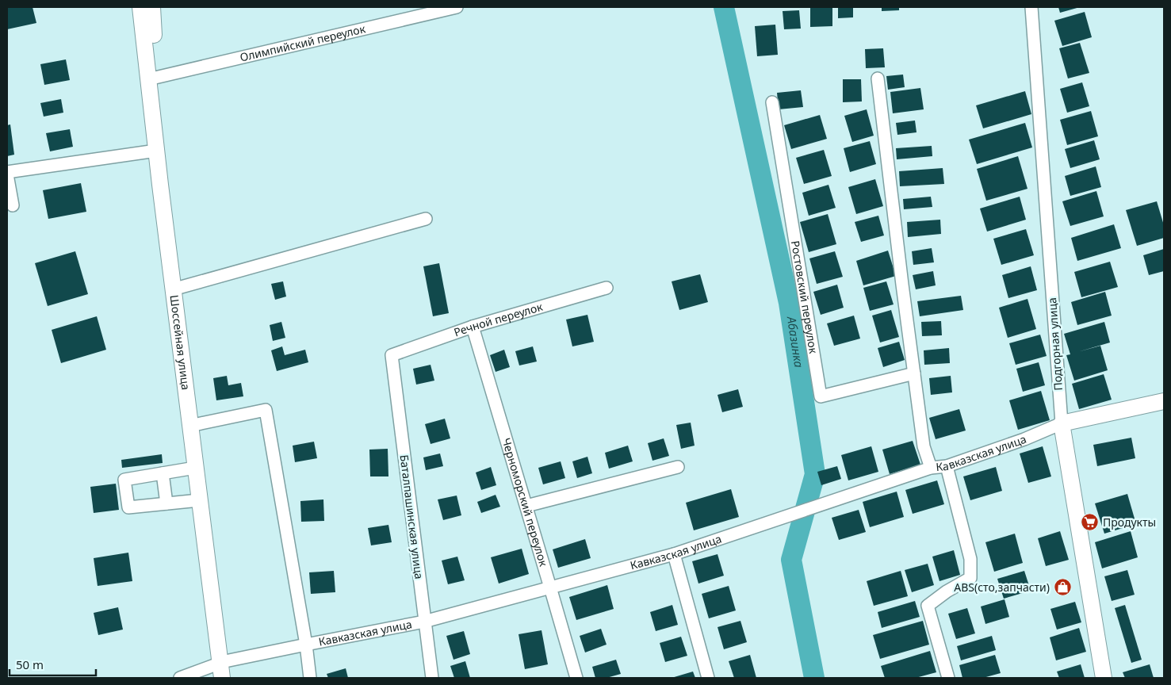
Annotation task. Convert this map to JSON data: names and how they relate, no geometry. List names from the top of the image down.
{
  "streets": {
    "main road": ["Шоссейная улица", "Подгорная улица", "Кавказская улица"],
    "street": [
      "Олимпийский переулок",
      "Ростовский переулок",
      "Речной переулок",
      "Черноморский переулок",
      "Баталпашинская улица"
    ]
  },
  "crossings": [
    ["Олимпийский переулок", "Шоссейная улица"],
    ["Речной переулок", "Черноморский переулок"],
    ["Речной переулок", "Баталпашинская улица"],
    ["Шоссейная улица", "Кавказская улица"],
    ["Подгорная улица", "Кавказская улица"],
    ["Кавказская улица", "Черноморский переулок"],
    ["Кавказская улица", "Баталпашинская улица"]
  ],
  "water": ["Абазинка"],
  "places": {
    "supermarket": ["Продукты"],
    "shop": ["ABS(сто,запчасти)"]
  },
  "scale_bar": "50 m"
}
